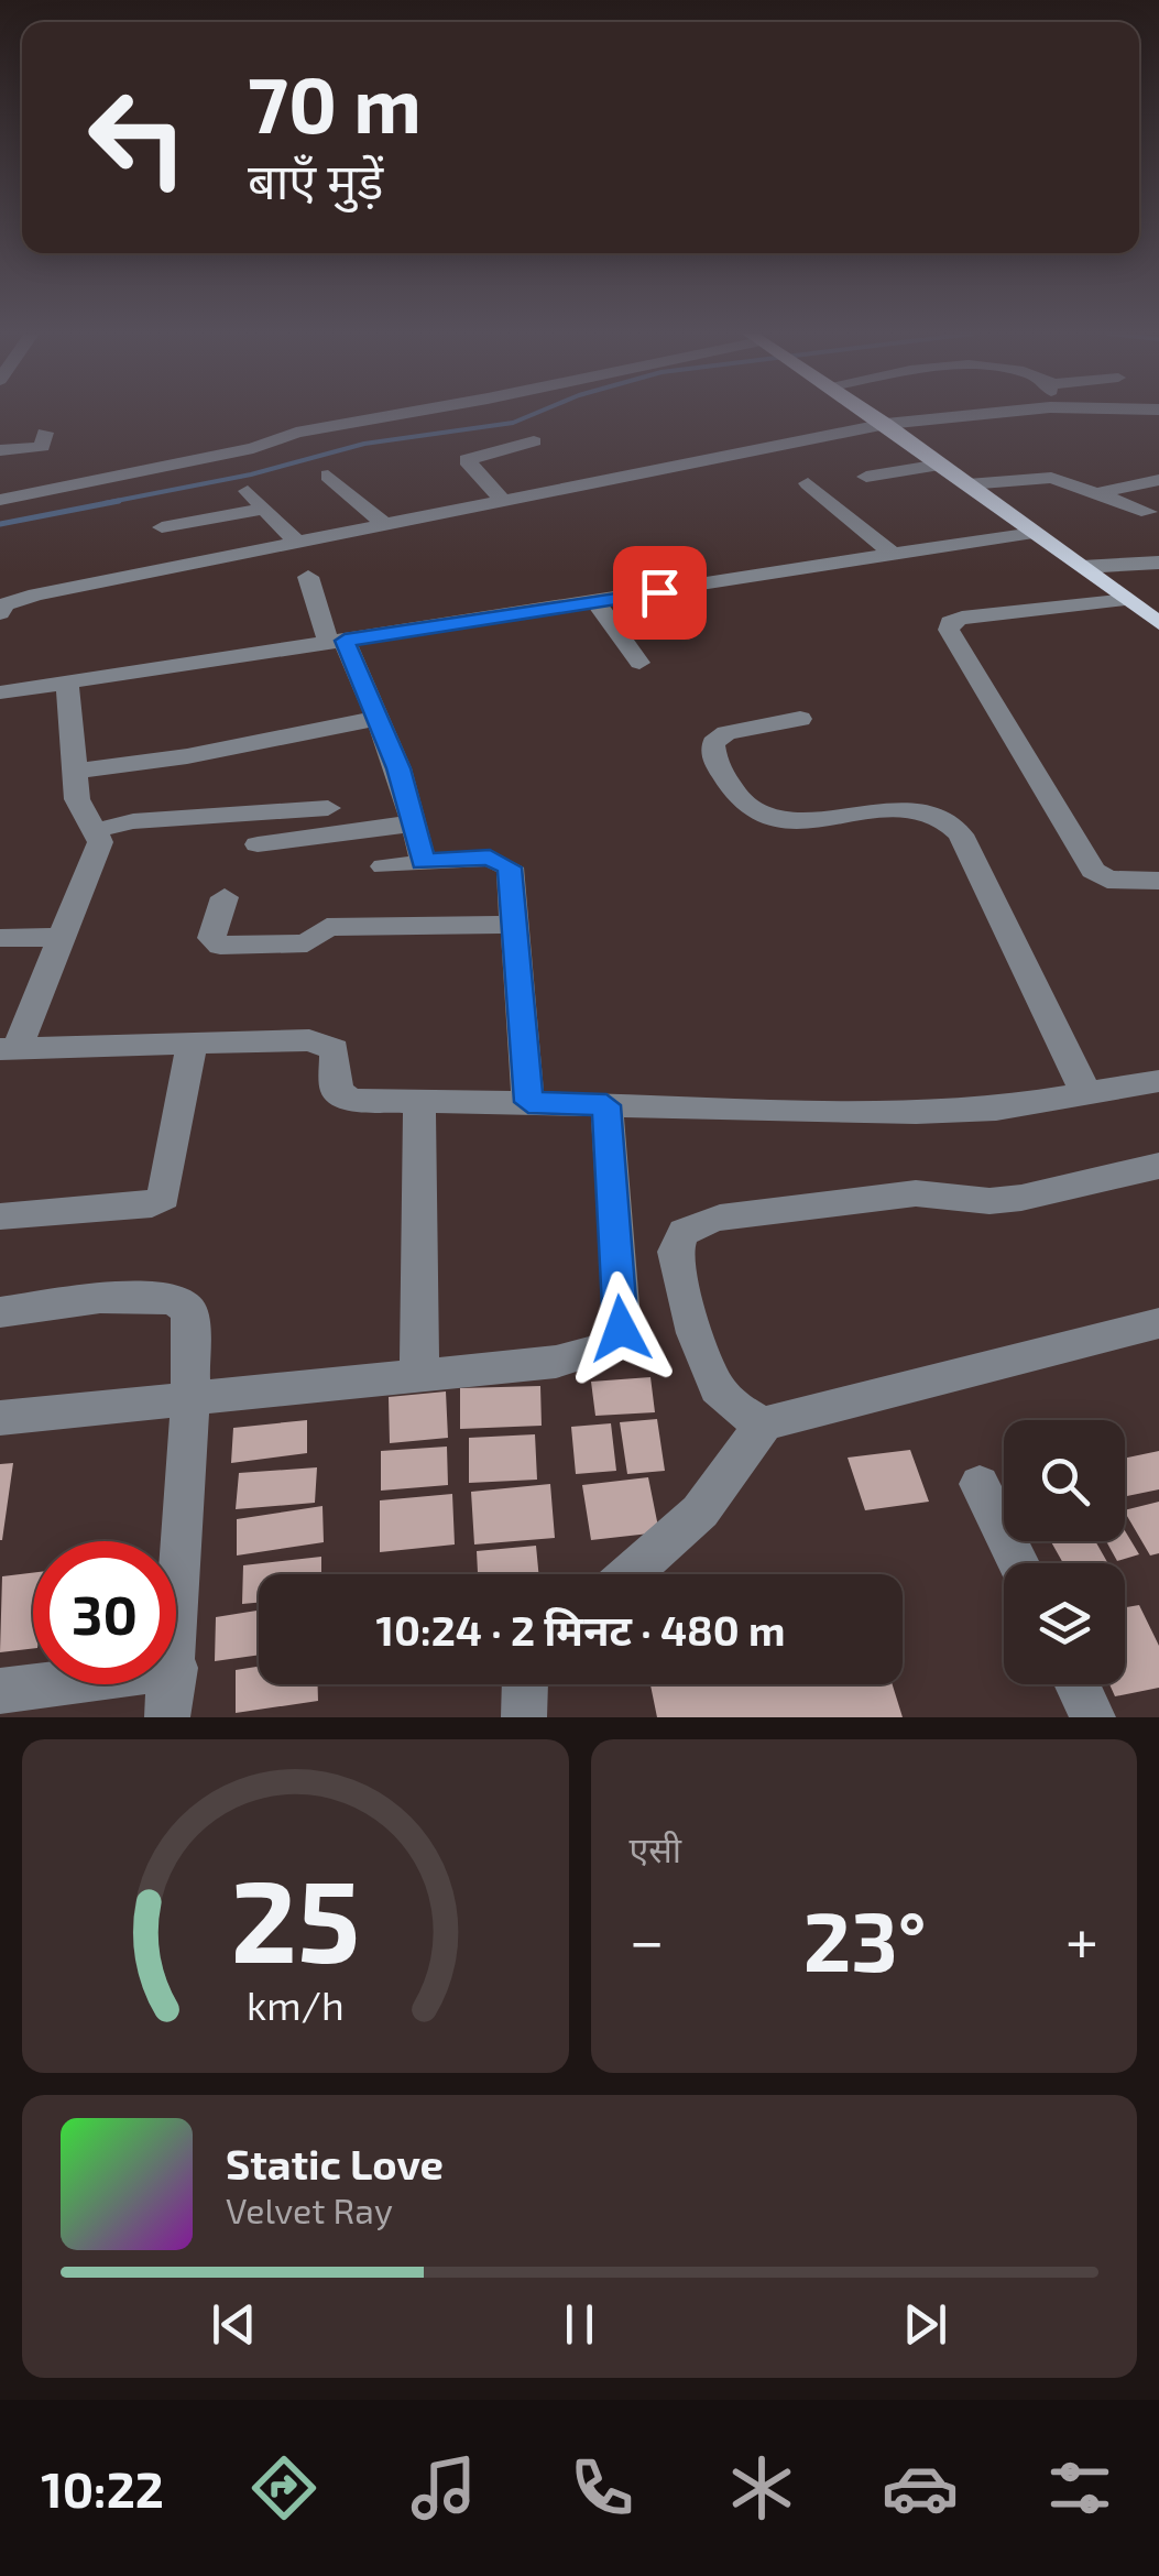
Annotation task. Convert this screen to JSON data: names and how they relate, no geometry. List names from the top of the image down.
{
  "page": {
    "turn": ["70 m", "बाएँ मुड़ें"],
    "limit": "30",
    "trip": "10:24 · 2 मिनट · 480 m",
    "tile": "एसी",
    "heat": ["−", "23°", "+"],
    "song": ["Static Love", "Velvet Ray"],
    "tabs": "10:22",
    "gauge": ["25", "km/h"]
  }
}
